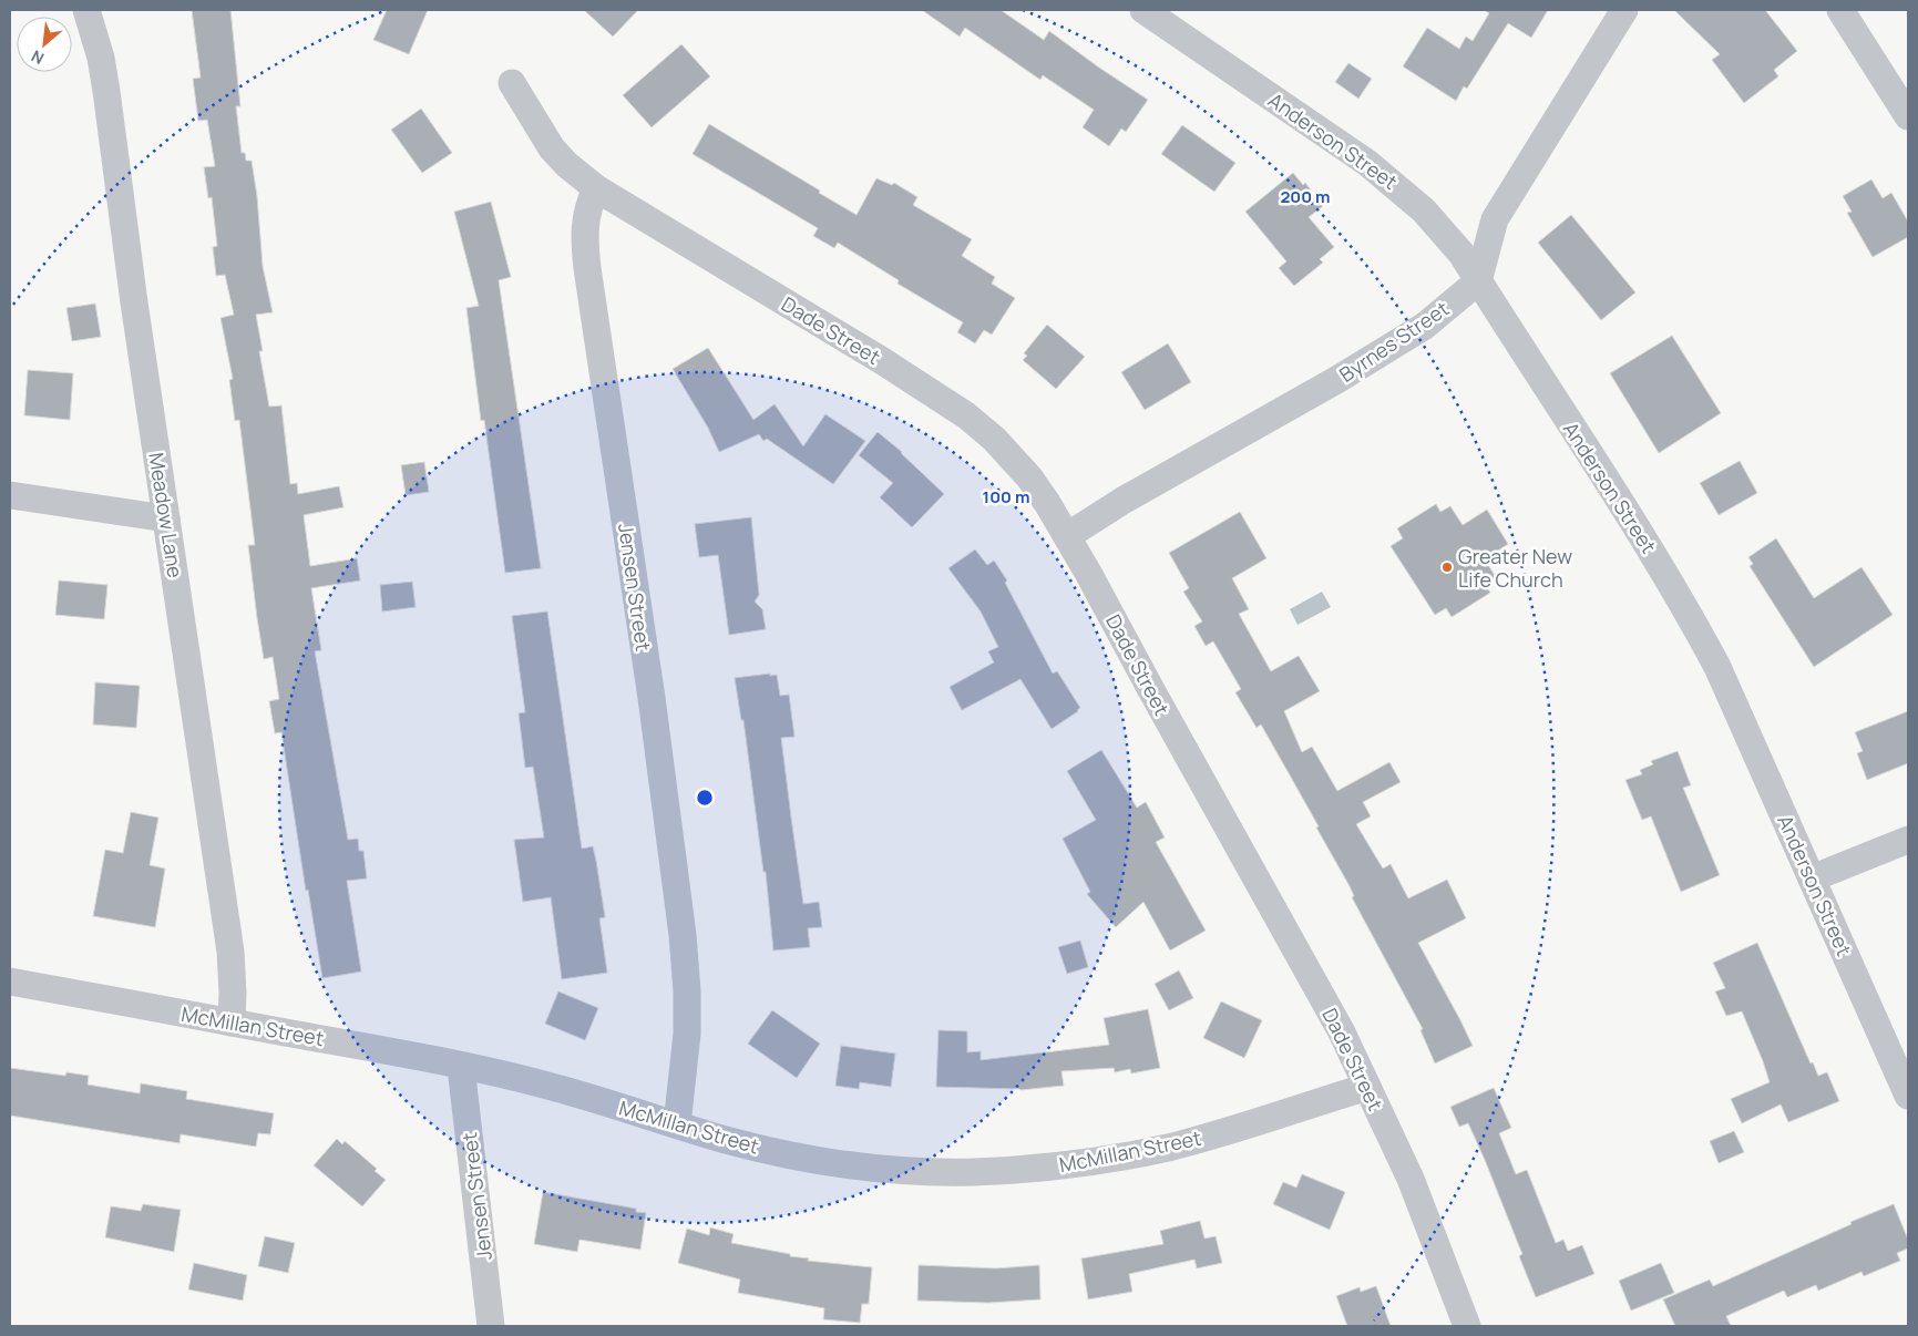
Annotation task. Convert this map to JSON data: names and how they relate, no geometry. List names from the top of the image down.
{
  "streets": {
    "street": [
      "Anderson Street",
      "Dade Street",
      "Byrnes Street",
      "Meadow Lane",
      "Jensen Street",
      "McMillan Street"
    ]
  },
  "crossings": [
    ["Anderson Street", "Byrnes Street"],
    ["Dade Street", "Byrnes Street"],
    ["Dade Street", "Jensen Street"],
    ["Dade Street", "McMillan Street"],
    ["Meadow Lane", "McMillan Street"],
    ["Jensen Street", "McMillan Street"]
  ],
  "places": ["Greater New Life Church"],
  "north": "bottom left",
  "rings": ["200 m", "100 m"]
}
